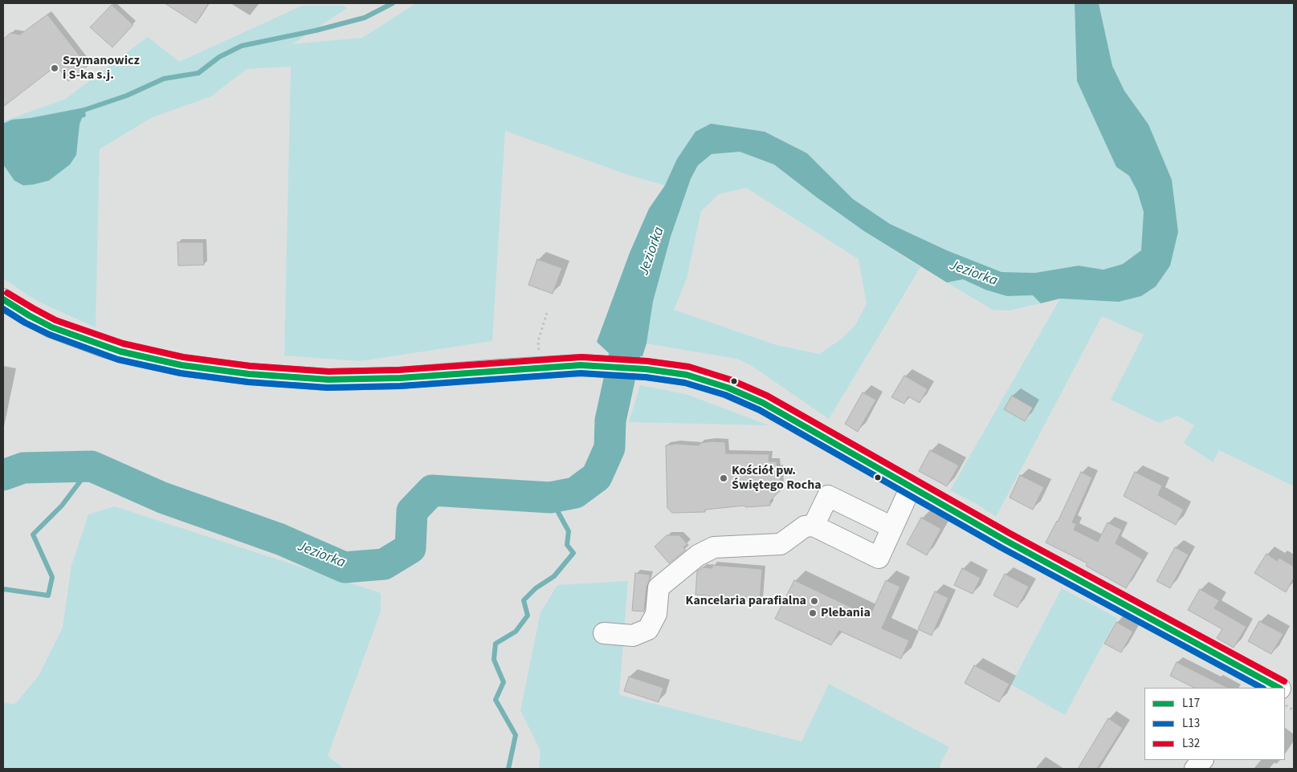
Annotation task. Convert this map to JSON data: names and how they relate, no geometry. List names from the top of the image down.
{
  "water": ["Jeziorka"],
  "places": [
    "Szymanowicz i S-ka s.j.",
    "Kościół pw. Świętego Rocha",
    "Kancelaria parafialna",
    "Plebania"
  ],
  "lines": ["transit line L32", "transit line L17", "transit line L13"],
  "legend": ["L17", "L13", "L32"]
}
